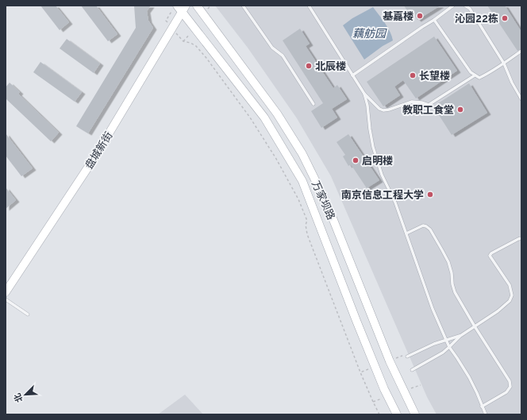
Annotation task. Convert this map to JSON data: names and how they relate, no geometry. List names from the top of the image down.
{
  "streets": {
    "main road": ["盘城新街", "万家坝路"]
  },
  "crossings": [
    ["盘城新街", "万家坝路"]
  ],
  "water": ["藕舫园"],
  "places": [
    "基嘉楼",
    "沁园22栋",
    "北辰楼",
    "长望楼",
    "教职工食堂",
    "启明楼",
    "南京信息工程大学"
  ],
  "north": "bottom left"
}
